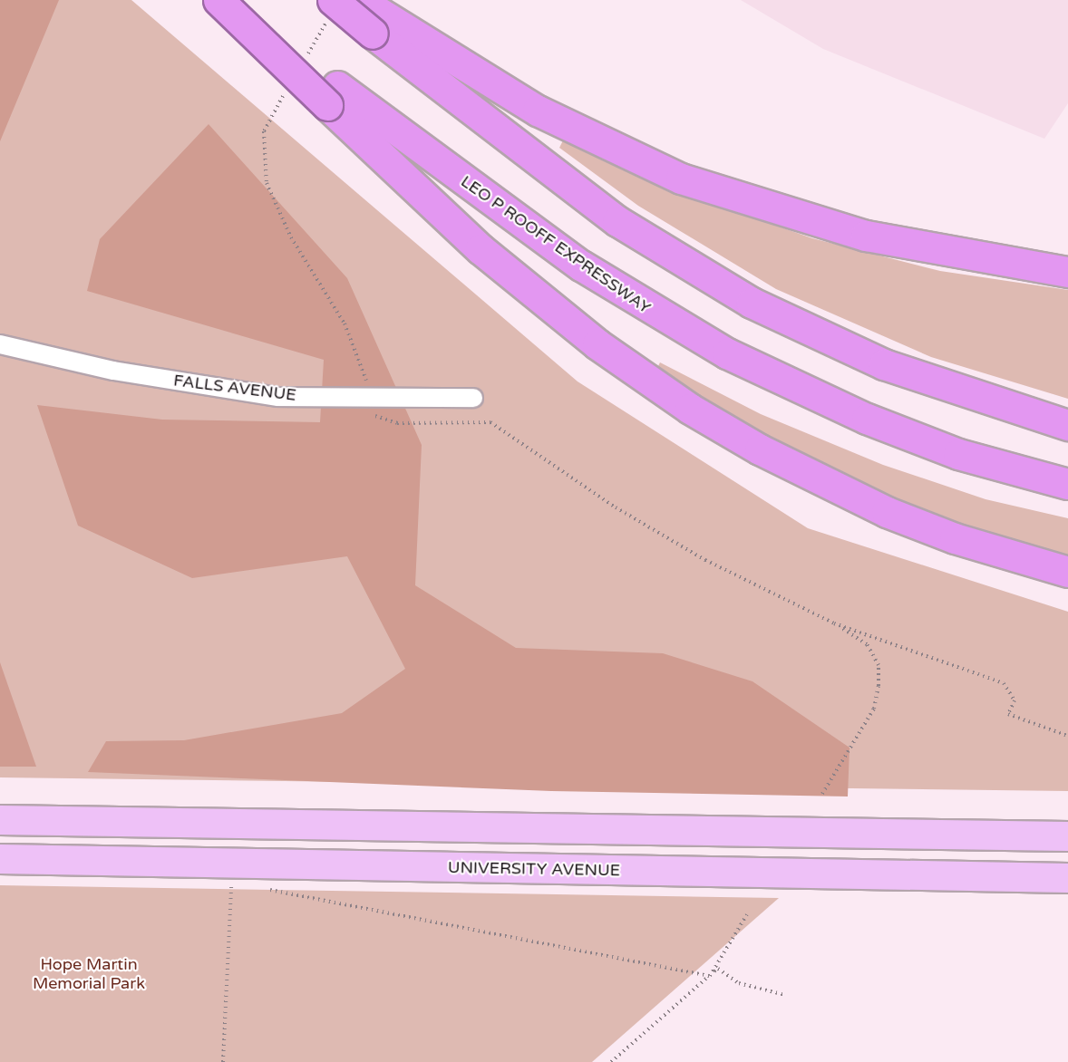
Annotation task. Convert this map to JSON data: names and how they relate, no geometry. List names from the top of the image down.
{
  "streets": {
    "highway": ["LEO P ROOFF EXPRESSWAY"],
    "main road": ["UNIVERSITY AVENUE"],
    "street": ["FALLS AVENUE"]
  },
  "parks": ["Hope Martin Memorial Park"]
}
